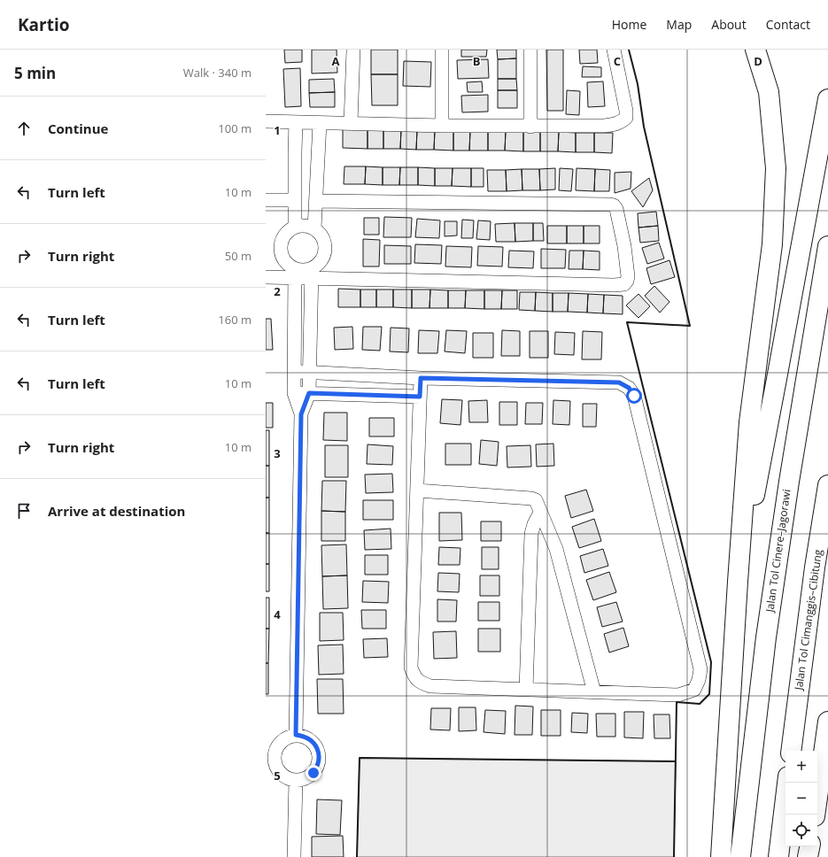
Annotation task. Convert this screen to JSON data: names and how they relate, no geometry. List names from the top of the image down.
{
  "streets": {
    "highway": ["Jalan Tol Cinere–Jagorawi", "Jalan Tol Cimanggis–Cibitung"]
  },
  "page": {
    "header": "Kartio",
    "nav": [
      "Home",
      "Map",
      "About",
      "Contact"
    ],
    "heading": ["5 min", "Walk · 340 m"],
    "list": [
      ["Continue", "100 m"],
      ["Turn left", "10 m"],
      ["Turn right", "50 m"],
      ["Turn left", "160 m"],
      ["Turn left", "10 m"],
      ["Turn right", "10 m"],
      "Arrive at destination"
    ],
    "map_buttons": ["+", "−"]
  },
  "grid": {
    "columns": [
      "A",
      "B",
      "C",
      "D"
    ],
    "rows": [
      "1",
      "2",
      "3",
      "4",
      "5"
    ]
  }
}
